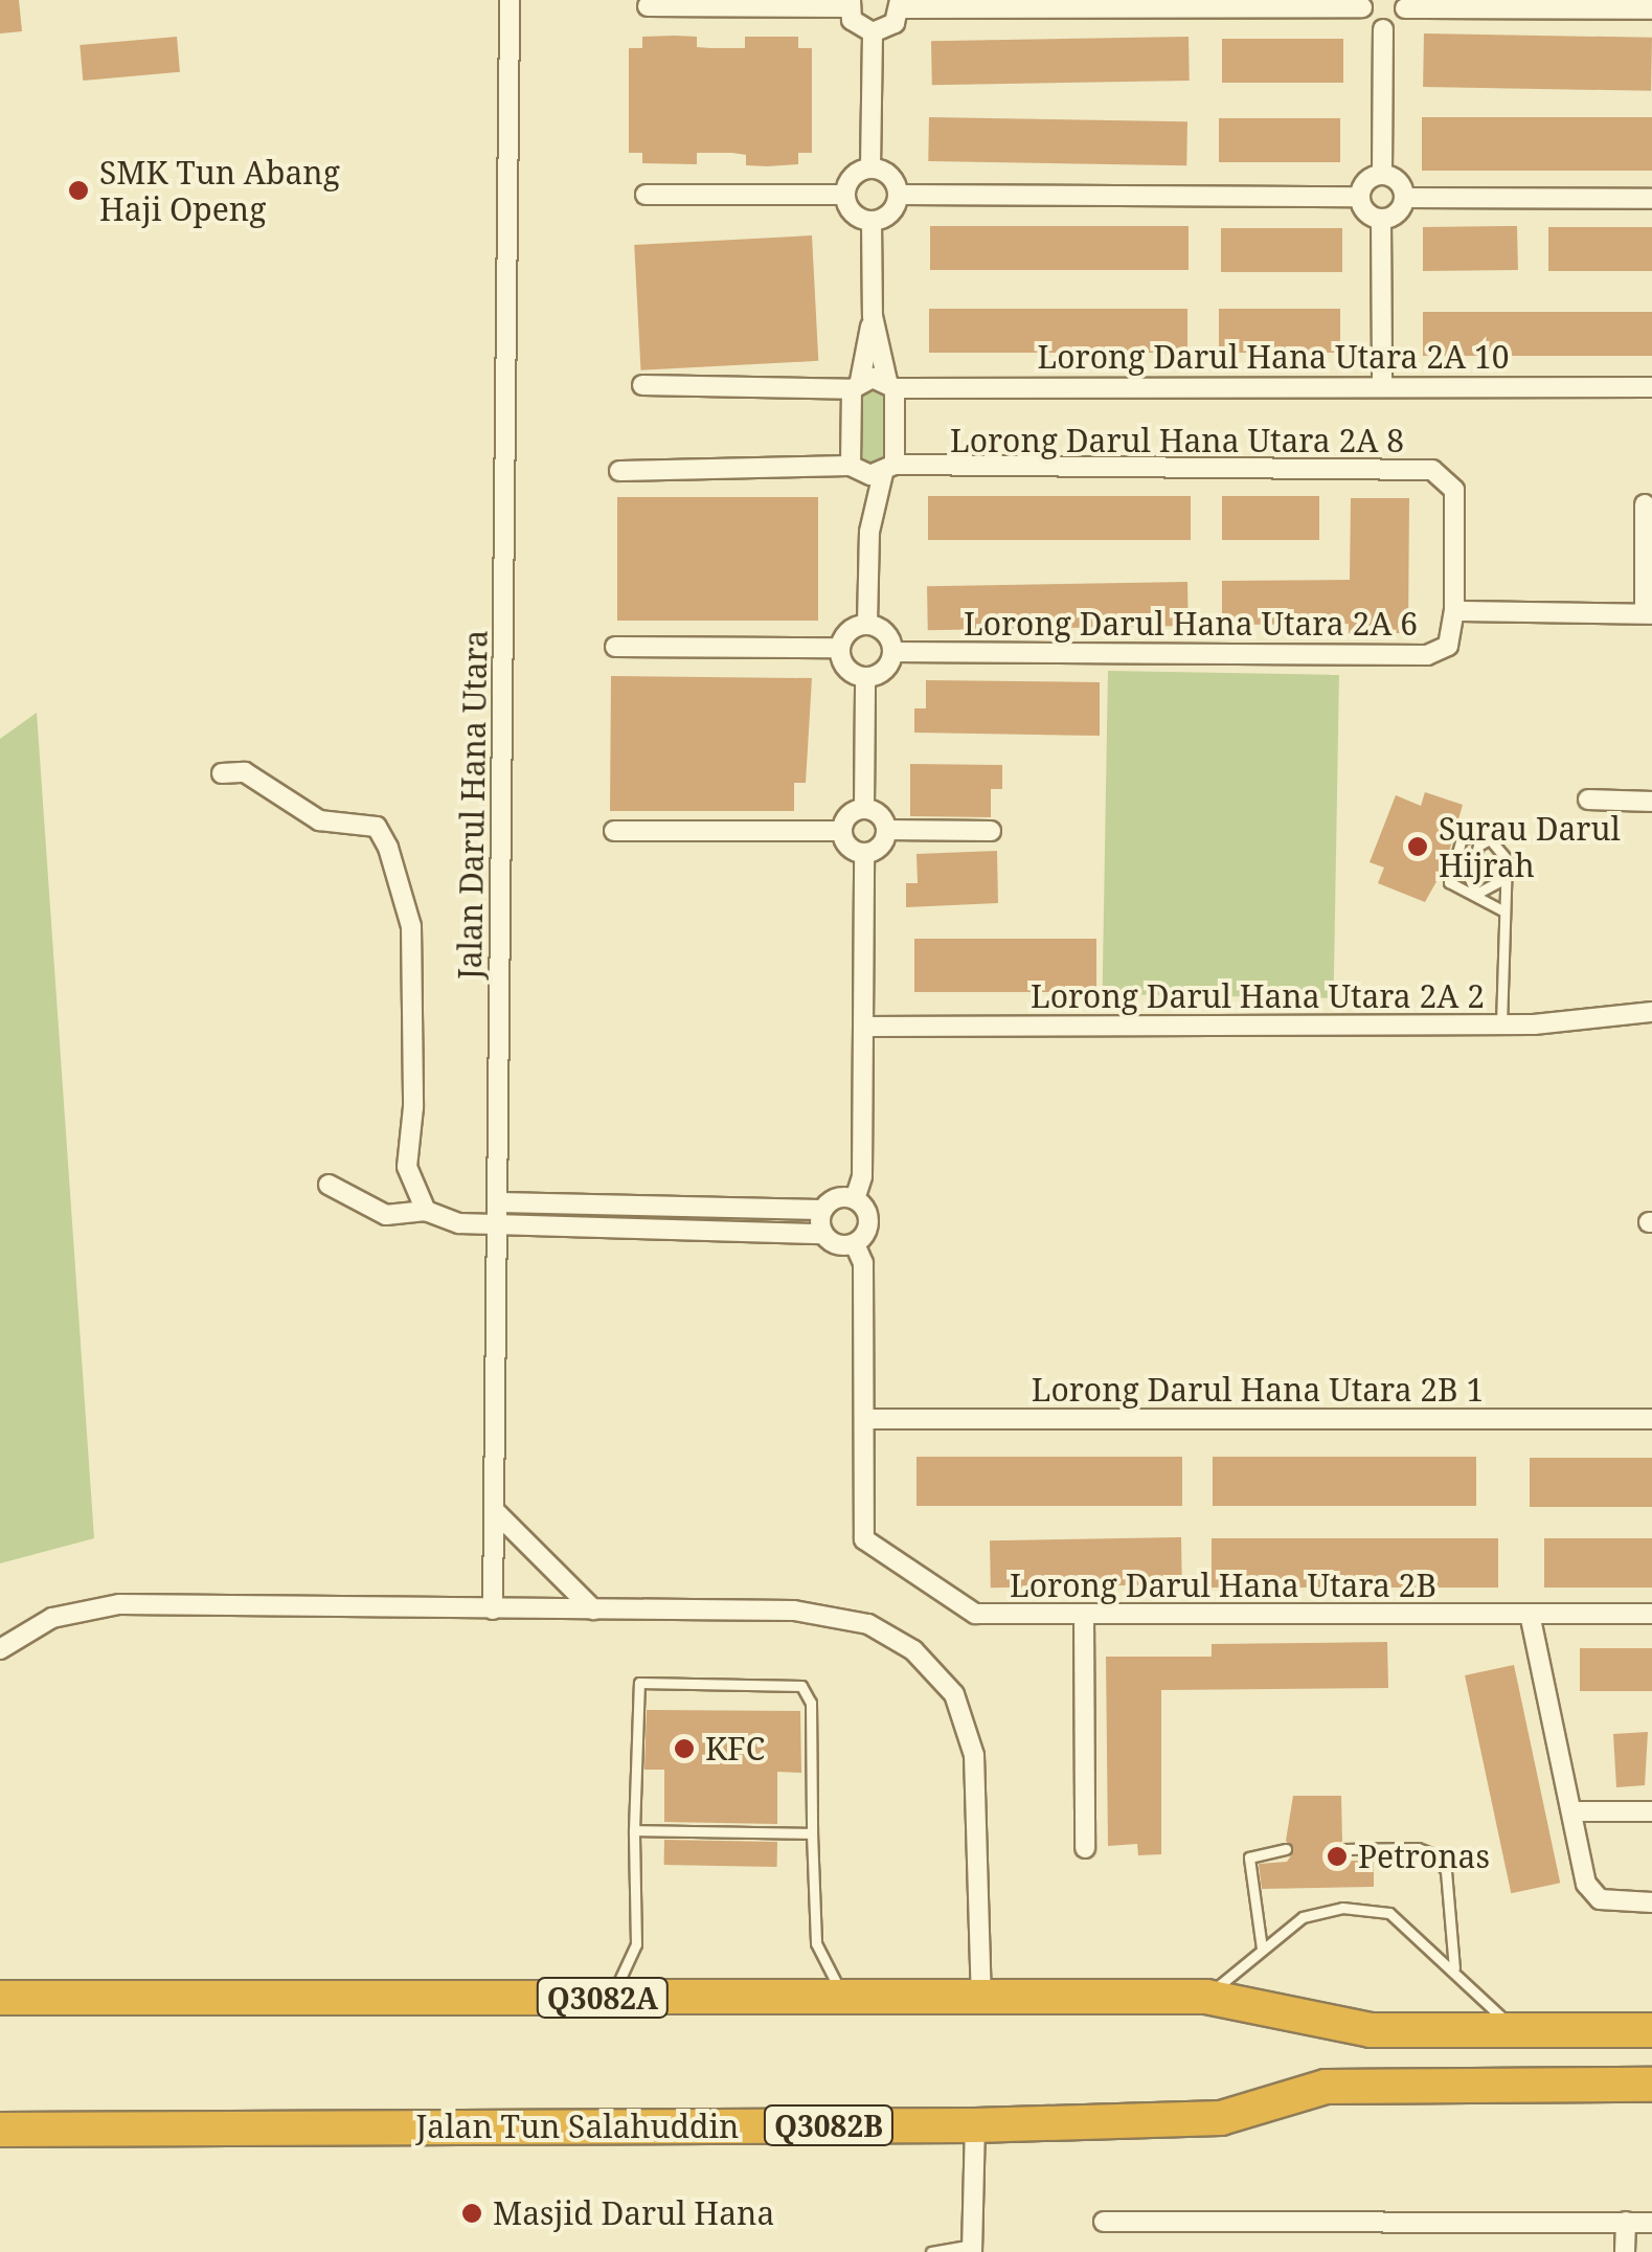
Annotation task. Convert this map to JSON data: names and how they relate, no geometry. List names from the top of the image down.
{
  "streets": {
    "highway": ["Q3082A", "Q3082B", "Jalan Tun Salahuddin"],
    "street": [
      "Lorong Darul Hana Utara 2A 10",
      "Lorong Darul Hana Utara 2A 8",
      "Lorong Darul Hana Utara 2A 6",
      "Jalan Darul Hana Utara",
      "Lorong Darul Hana Utara 2A 2",
      "Lorong Darul Hana Utara 2B 1",
      "Lorong Darul Hana Utara 2B"
    ]
  },
  "crossings": [
    ["Lorong Darul Hana Utara 2A 8", "Lorong Darul Hana Utara 2A 6"],
    ["Lorong Darul Hana Utara 2B 1", "Lorong Darul Hana Utara 2B"]
  ],
  "places": [
    "SMK Tun Abang Haji Openg",
    "Surau Darul Hijrah",
    "KFC",
    "Petronas",
    "Masjid Darul Hana"
  ]
}
